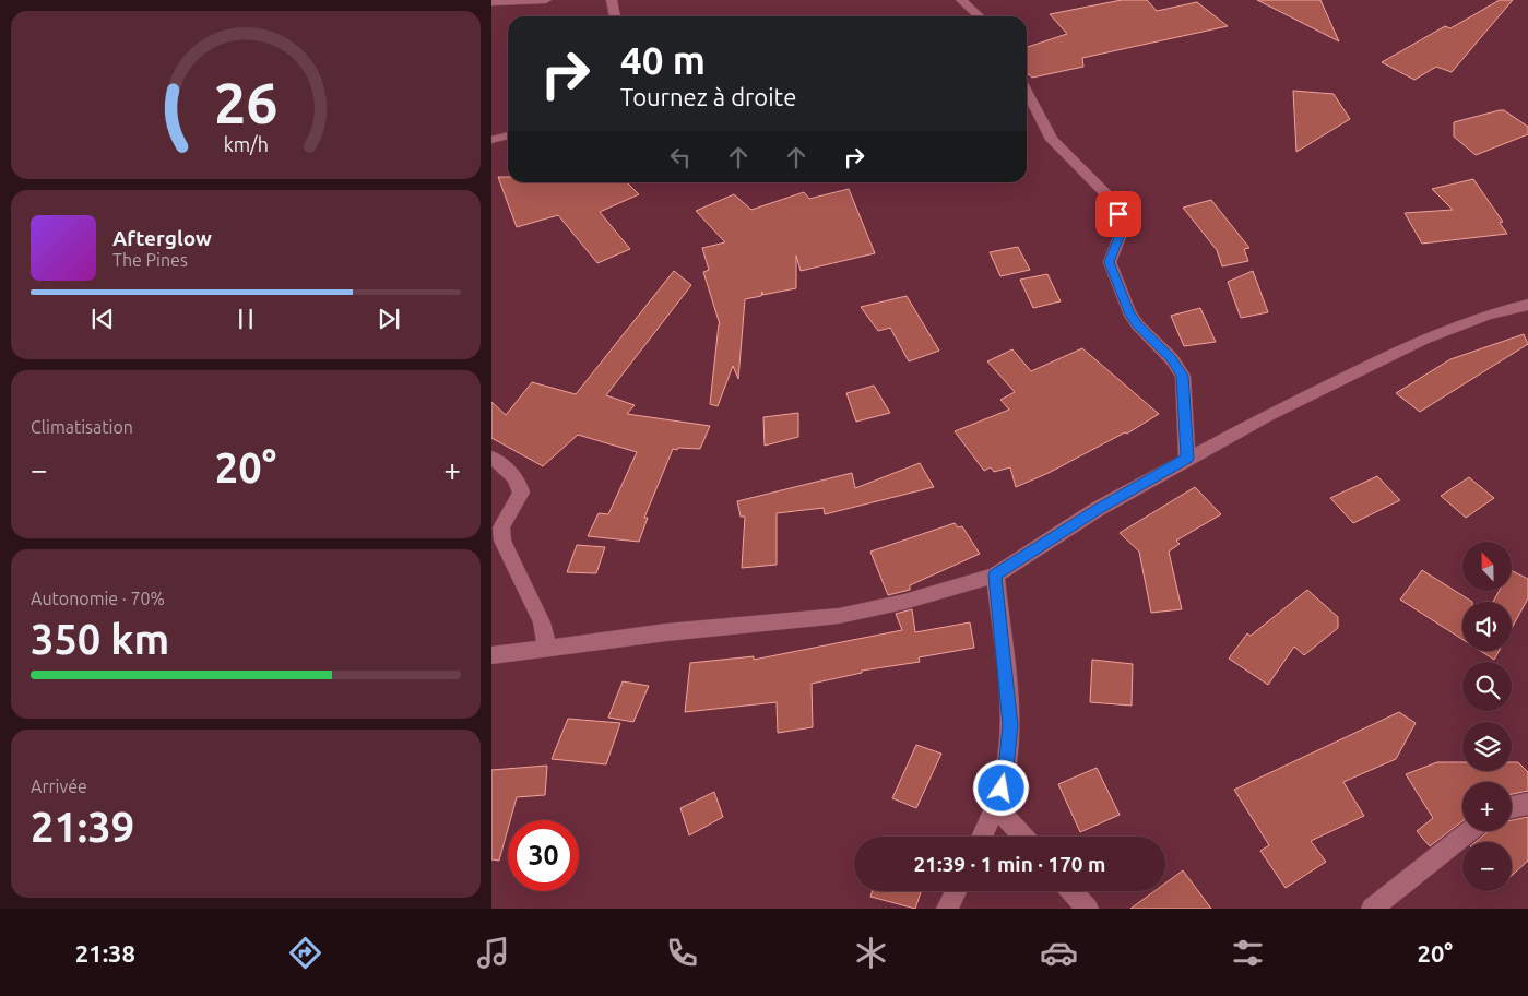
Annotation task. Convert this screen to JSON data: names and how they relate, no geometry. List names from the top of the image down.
{
  "north": "top",
  "page": {
    "turn": ["40 m", "Tournez à droite"],
    "song": ["Afterglow", "The Pines"],
    "tile": [
      "Climatisation",
      ["Autonomie · 70%", "350 km"],
      ["Arrivée", "21:39"]
    ],
    "heat": ["−", "20°", "+"],
    "map_buttons": ["+", "−"],
    "limit": "30",
    "trip": "21:39 · 1 min · 170 m",
    "tabs": ["21:38", "20°"],
    "gauge": ["26", "km/h"]
  }
}
